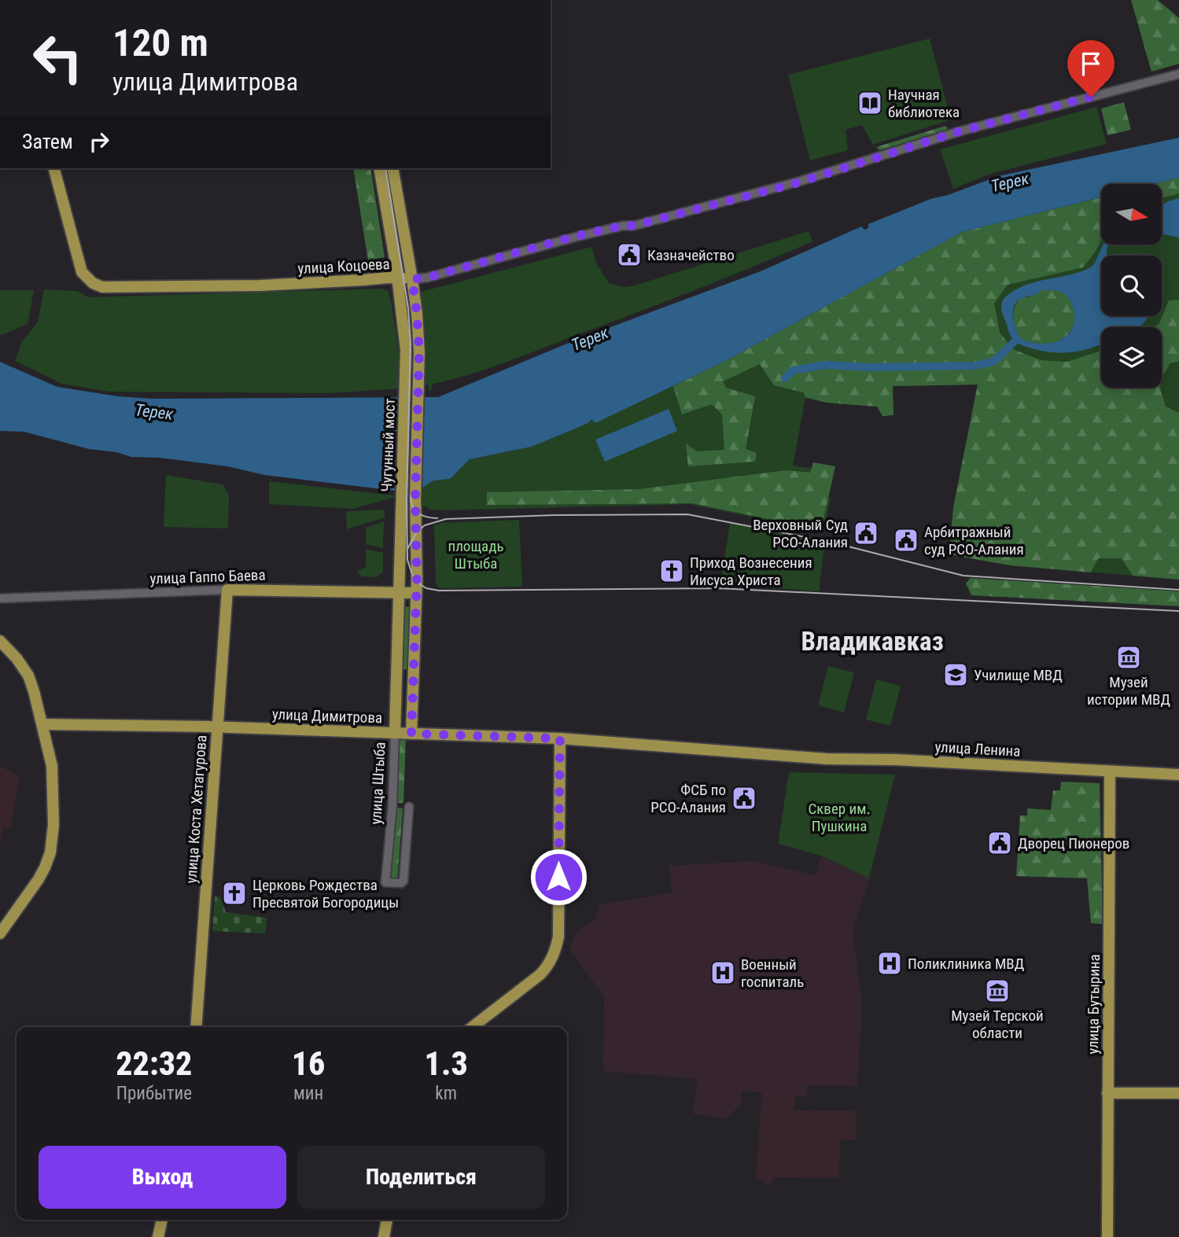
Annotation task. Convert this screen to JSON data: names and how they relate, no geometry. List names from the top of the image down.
{
  "streets": {
    "main road": [
      "улица Коцоева",
      "Чугунный мост",
      "улица Гаппо Баева",
      "улица Димитрова",
      "улица Ленина",
      "улица Штыба",
      "улица Коста Хетагурова",
      "улица Бутырина"
    ]
  },
  "crossings": [
    ["улица Коцоева", "Чугунный мост"],
    ["Чугунный мост", "улица Гаппо Баева"],
    ["Чугунный мост", "улица Штыба"],
    ["улица Гаппо Баева", "улица Штыба"],
    ["улица Гаппо Баева", "улица Коста Хетагурова"],
    ["улица Димитрова", "улица Ленина"],
    ["улица Димитрова", "улица Штыба"],
    ["улица Димитрова", "улица Коста Хетагурова"],
    ["улица Ленина", "улица Бутырина"]
  ],
  "districts": ["Владикавказ"],
  "water": ["Терек"],
  "parks": ["площадь Штыба", "Сквер им. Пушкина"],
  "places": {
    "library": ["Научная библиотека"],
    "public building": [
      "Казначейство",
      "Верховный Суд РСО-Алания",
      "Арбитражный суд РСО-Алания",
      "ФСБ по РСО-Алания",
      "Дворец Пионеров"
    ],
    "church": ["Приход Вознесения Иисуса Христа", "Церковь Рождества Пресвятой Богородицы"],
    "museum": ["Музей истории МВД", "Музей Терской области"],
    "school or university": ["Училище МВД"],
    "hospital": ["Поликлиника МВД", "Военный госпиталь"]
  },
  "north": "right",
  "page": {
    "turn": ["120 m", "улица Димитрова"],
    "then": "Затем",
    "eta": [
      "22:32",
      "Прибытие",
      "16",
      "мин",
      "1.3",
      "km"
    ],
    "buttons": ["Выход", "Поделиться"]
  }
}
